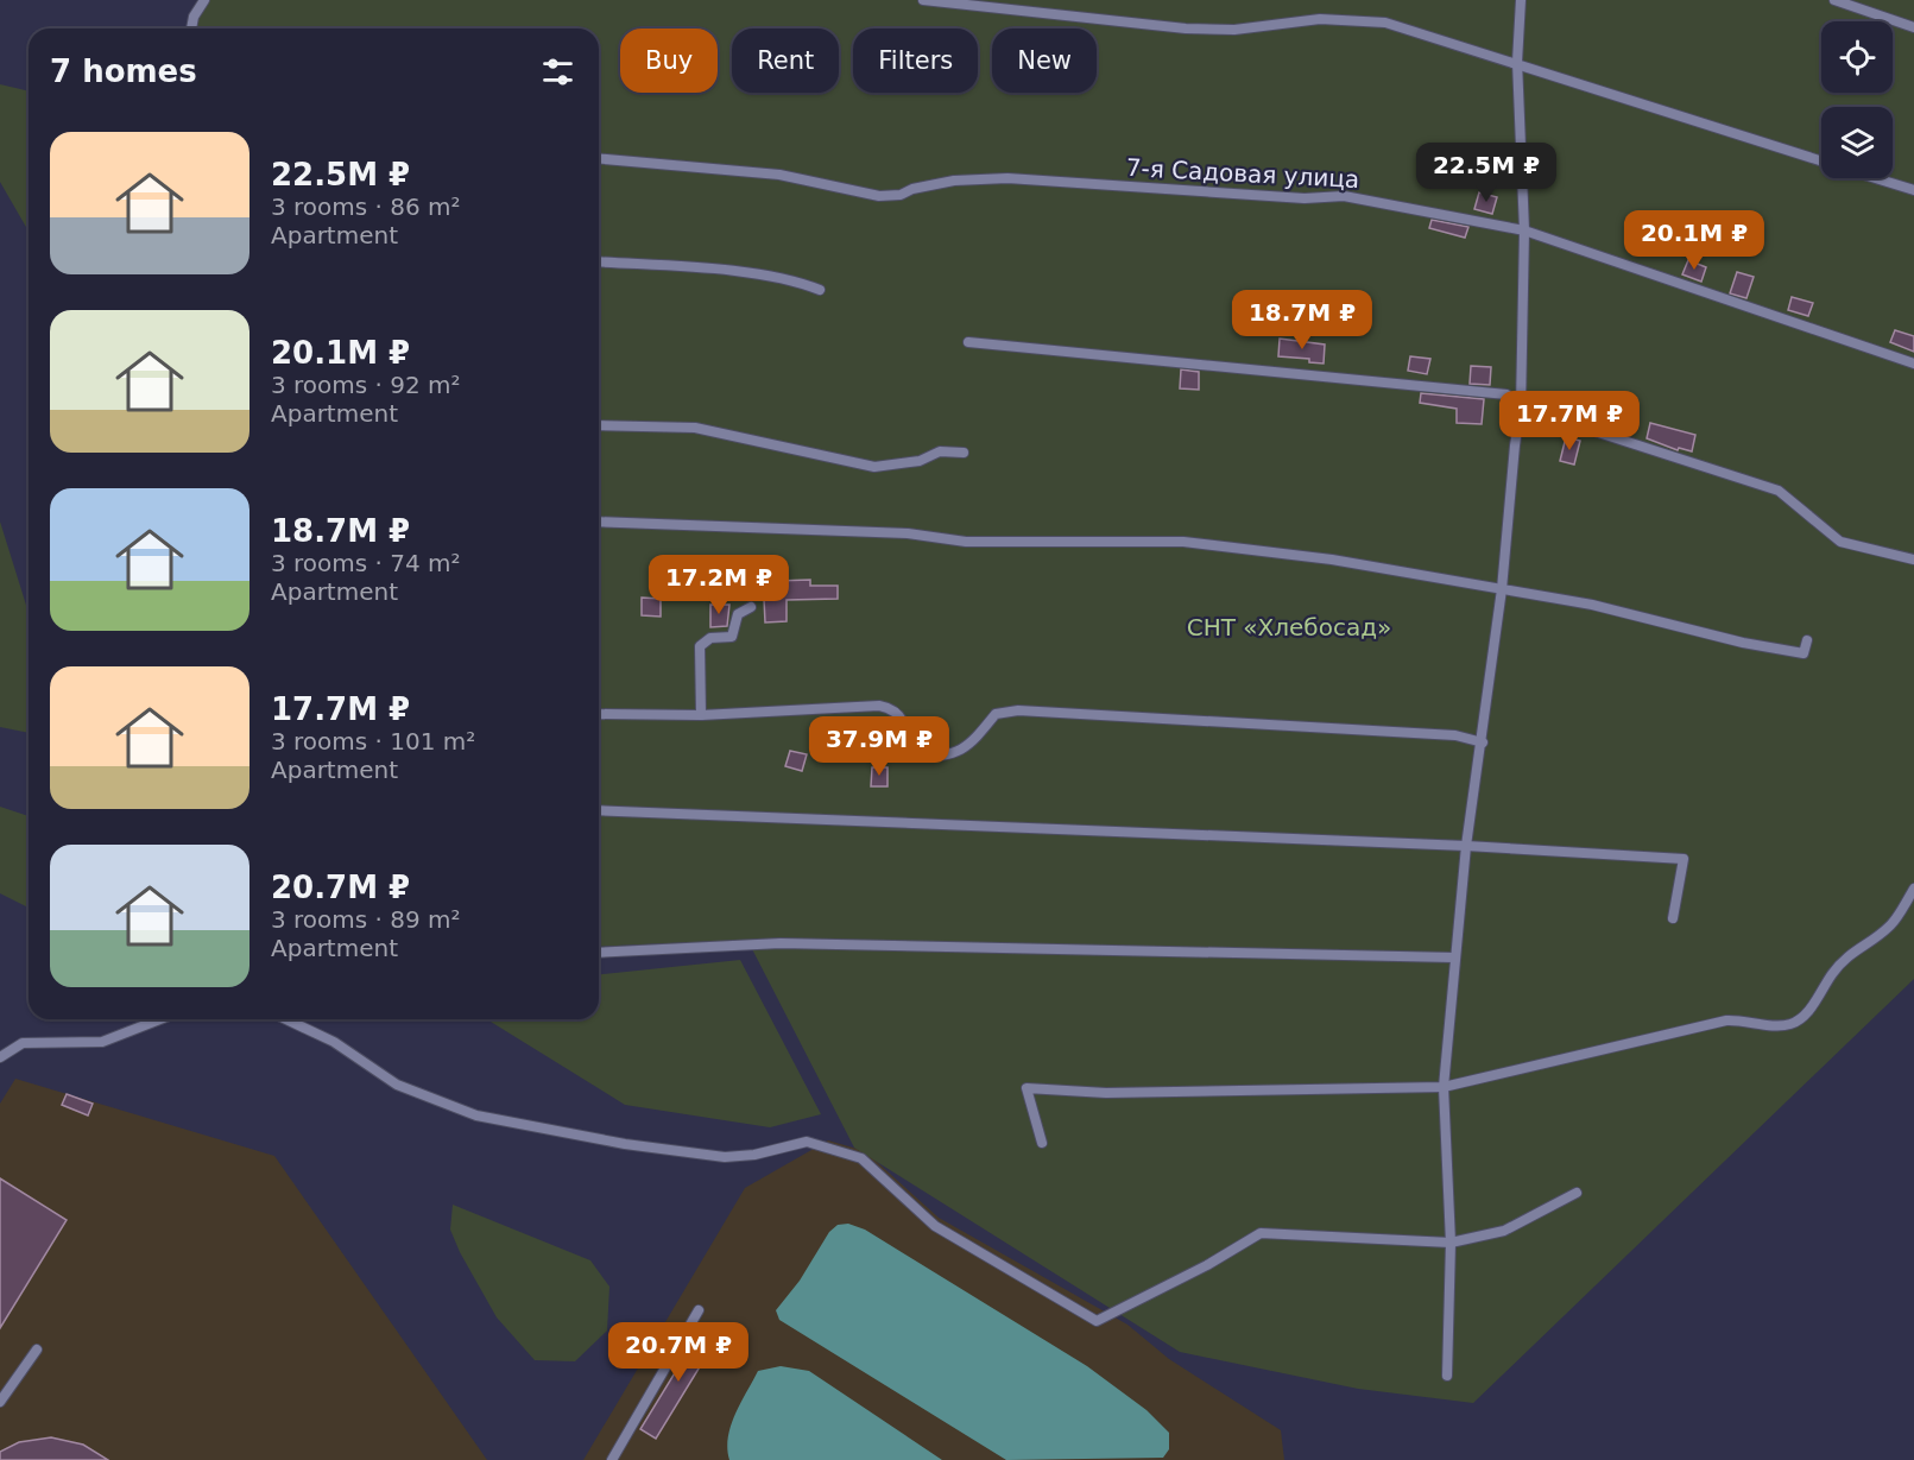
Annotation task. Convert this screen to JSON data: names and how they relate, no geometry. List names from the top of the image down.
{
  "streets": {
    "lane": ["7-я Садовая улица"]
  },
  "parks": ["СНТ «Хлебосад»"],
  "page": {
    "chip": [
      "Buy",
      "Rent",
      "Filters",
      "New"
    ],
    "heading": "7 homes",
    "list": [
      {
        "name": "22.5M ₽",
        "note": "3 rooms · 86 m² · Apartment"
      },
      {
        "name": "20.1M ₽",
        "note": "3 rooms · 92 m² · Apartment"
      },
      {
        "name": "18.7M ₽",
        "note": "3 rooms · 74 m² · Apartment"
      },
      {
        "name": "17.7M ₽",
        "note": "3 rooms · 101 m² · Apartment"
      },
      {
        "name": "20.7M ₽",
        "note": "3 rooms · 89 m² · Apartment"
      }
    ],
    "price": [
      "22.5M ₽",
      "20.1M ₽",
      "18.7M ₽",
      "17.7M ₽",
      "17.2M ₽",
      "37.9M ₽",
      "20.7M ₽"
    ]
  }
}
